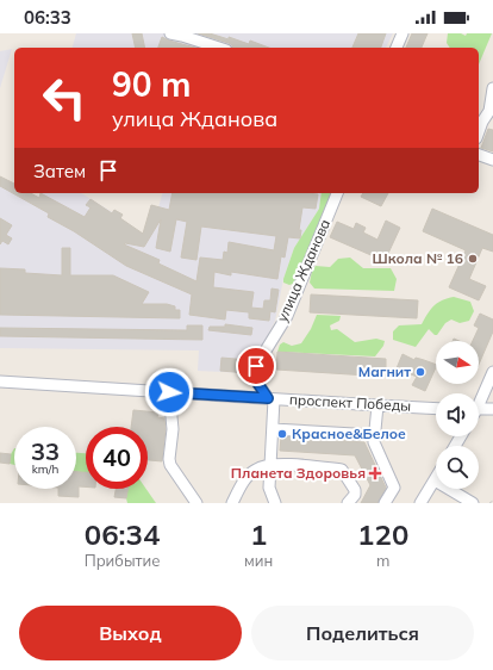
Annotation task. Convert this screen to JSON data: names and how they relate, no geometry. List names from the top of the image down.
{
  "streets": {
    "street": ["улица Жданова", "проспект Победы"]
  },
  "crossings": [
    ["улица Жданова", "проспект Победы"]
  ],
  "places": {
    "other": ["Школа № 16", "Магнит", "Красное&Белое"],
    "health": ["Планета Здоровья"]
  },
  "north": "right",
  "page": {
    "status": "06:33",
    "turn": ["90 m", "улица Жданова"],
    "then": "Затем",
    "speed": "33 km/h",
    "limit": "40",
    "eta": [
      "06:34",
      "Прибытие",
      "1",
      "мин",
      "120",
      "m"
    ],
    "buttons": ["Выход", "Поделиться"]
  }
}
